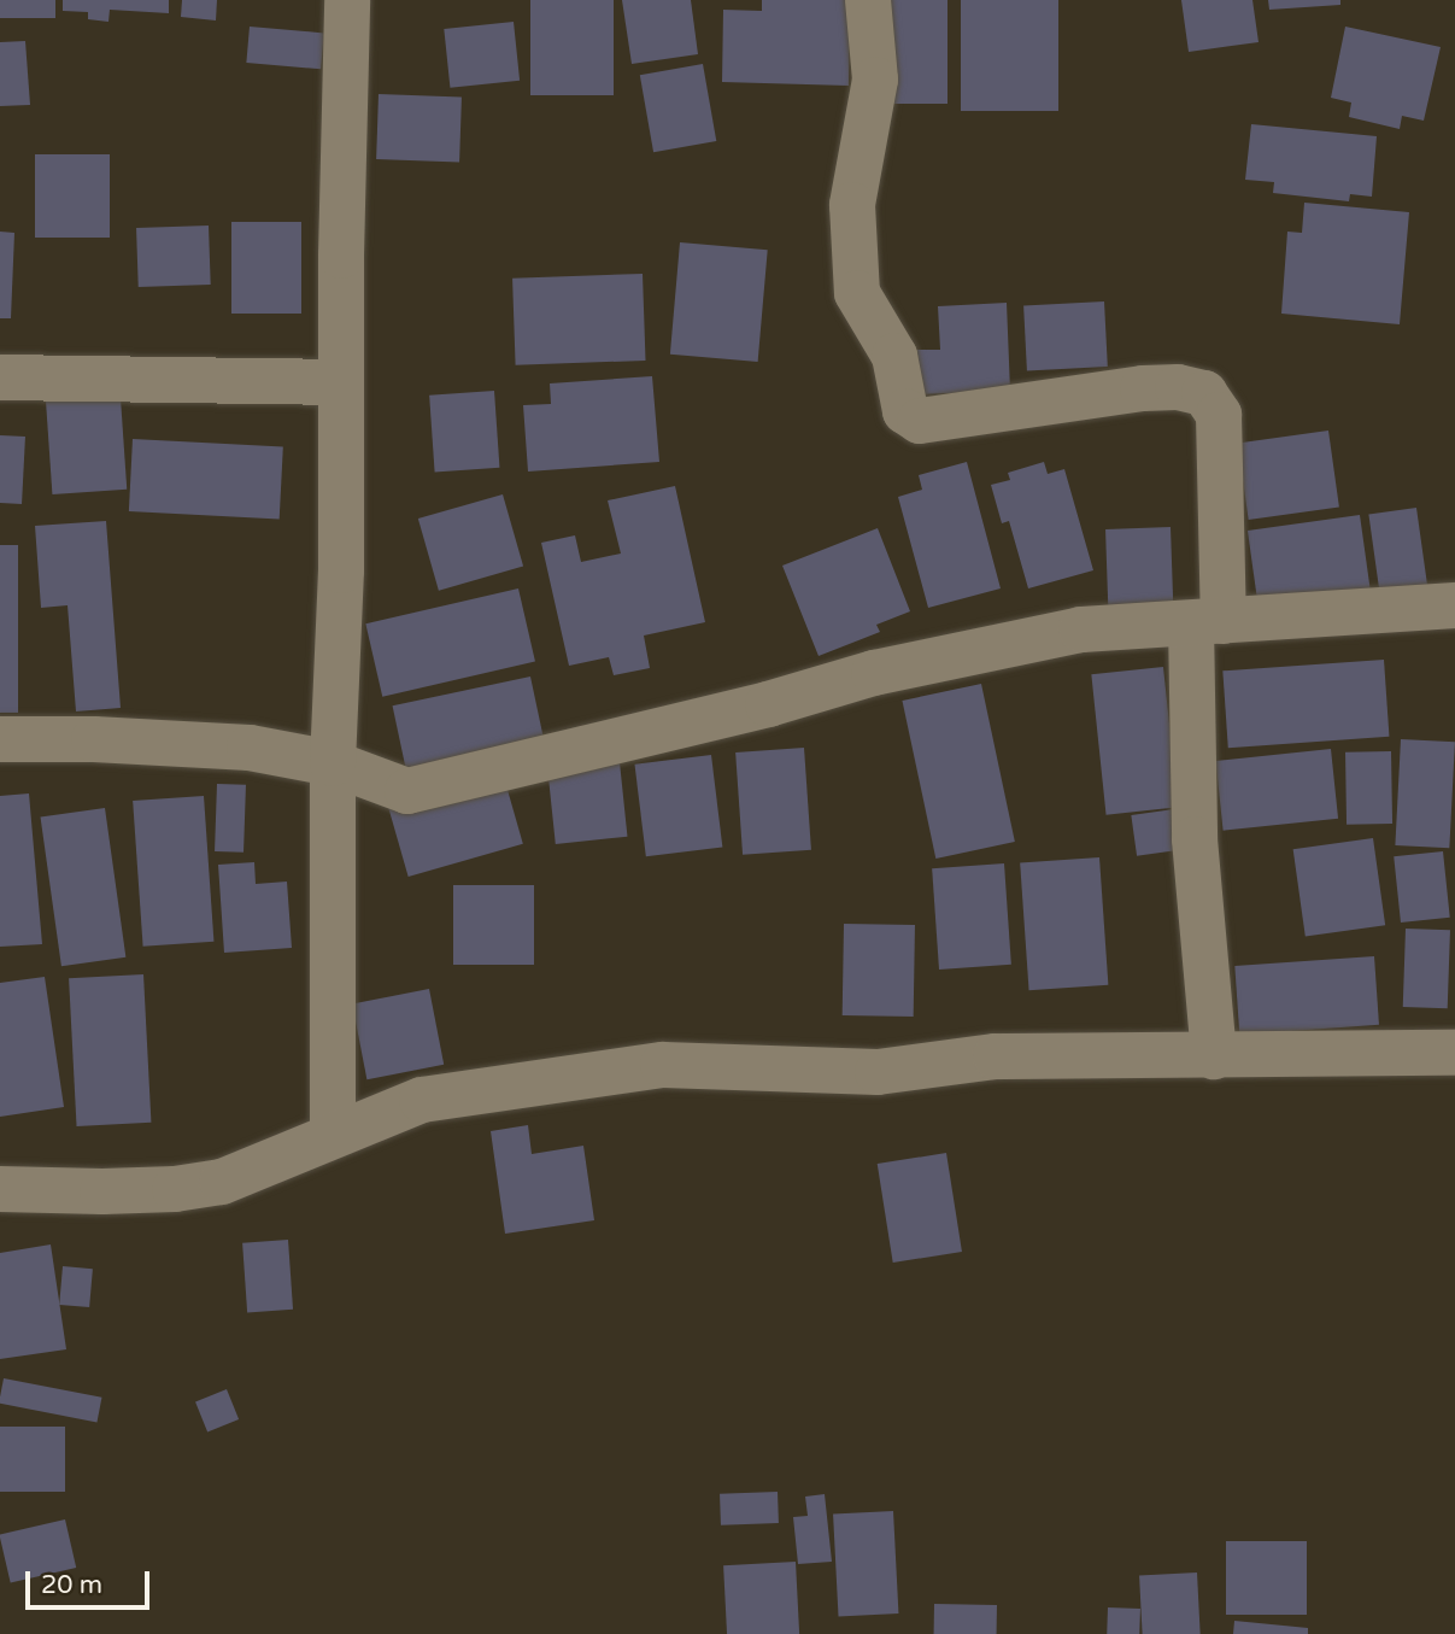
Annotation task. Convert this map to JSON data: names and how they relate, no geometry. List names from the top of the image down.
{
  "scale_bar": "20 m"
}
